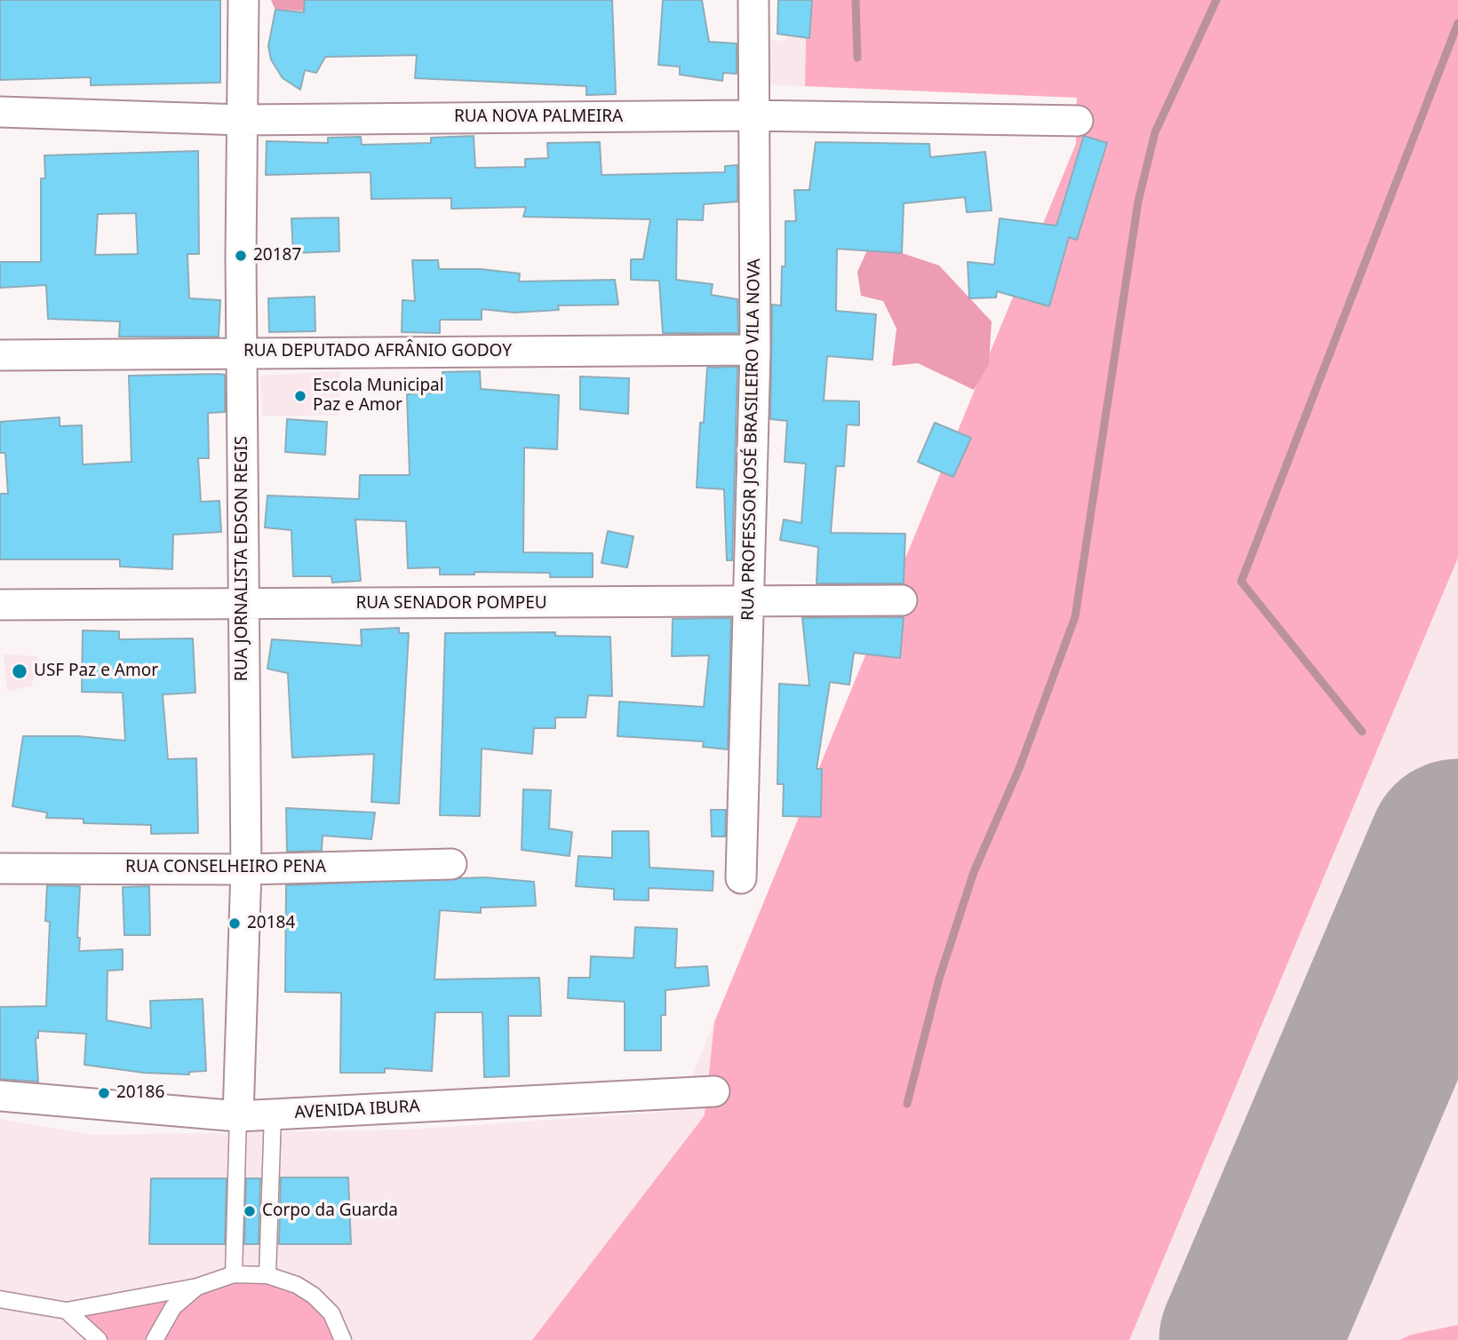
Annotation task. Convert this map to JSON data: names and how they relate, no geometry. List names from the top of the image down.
{
  "streets": {
    "street": [
      "RUA NOVA PALMEIRA",
      "RUA DEPUTADO AFRÂNIO GODOY",
      "RUA PROFESSOR JOSÉ BRASILEIRO VILA NOVA",
      "RUA JORNALISTA EDSON REGIS",
      "RUA SENADOR POMPEU",
      "RUA CONSELHEIRO PENA",
      "AVENIDA IBURA"
    ]
  },
  "crossings": [
    ["RUA NOVA PALMEIRA", "RUA PROFESSOR JOSÉ BRASILEIRO VILA NOVA"],
    ["RUA NOVA PALMEIRA", "RUA JORNALISTA EDSON REGIS"],
    ["RUA DEPUTADO AFRÂNIO GODOY", "RUA PROFESSOR JOSÉ BRASILEIRO VILA NOVA"],
    ["RUA DEPUTADO AFRÂNIO GODOY", "RUA JORNALISTA EDSON REGIS"],
    ["RUA PROFESSOR JOSÉ BRASILEIRO VILA NOVA", "RUA SENADOR POMPEU"],
    ["RUA JORNALISTA EDSON REGIS", "RUA SENADOR POMPEU"],
    ["RUA JORNALISTA EDSON REGIS", "RUA CONSELHEIRO PENA"],
    ["RUA JORNALISTA EDSON REGIS", "AVENIDA IBURA"]
  ],
  "places": [
    "20187",
    "Escola Municipal Paz e Amor",
    "USF Paz e Amor",
    "20184",
    "20186",
    "Corpo da Guarda"
  ]
}
